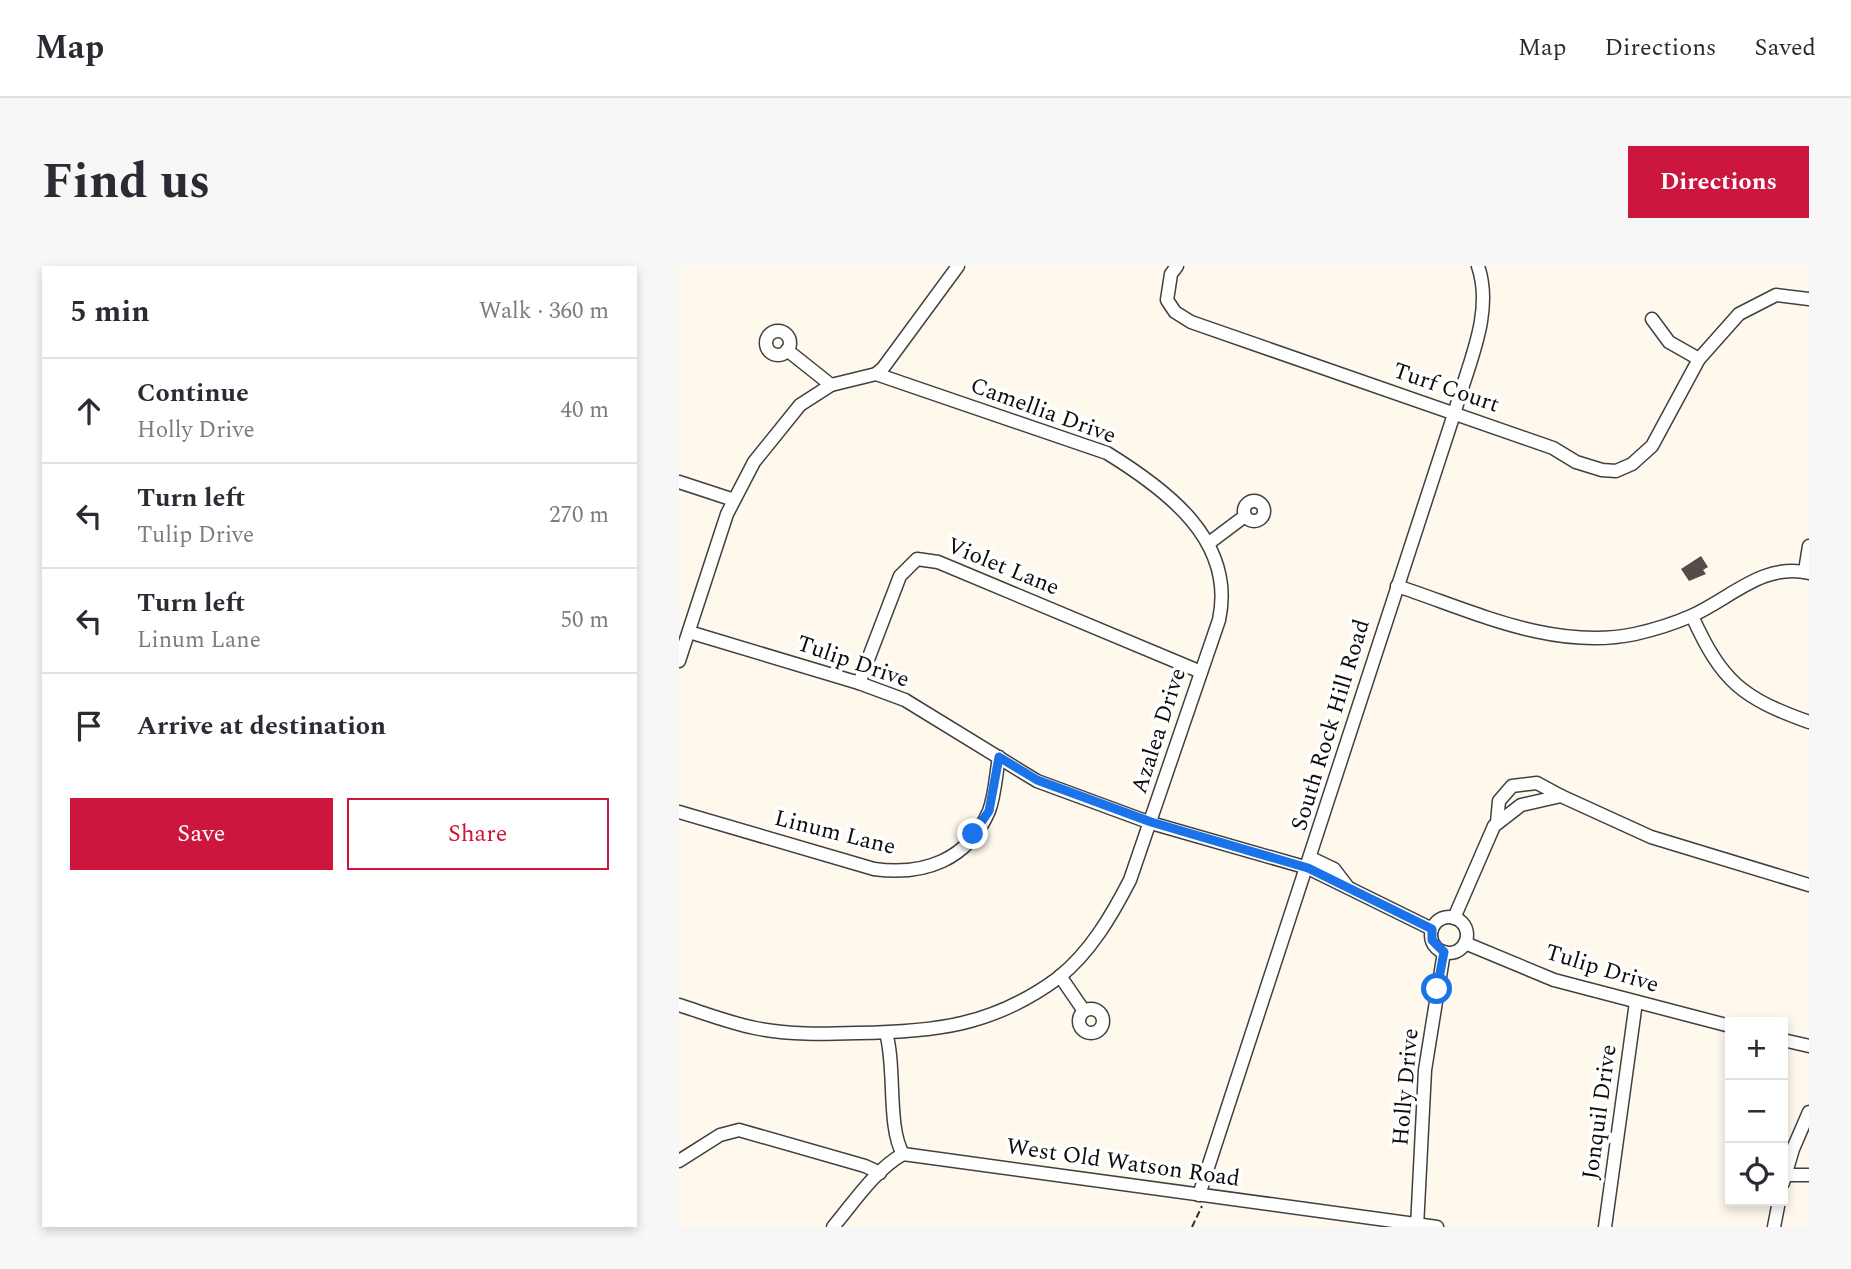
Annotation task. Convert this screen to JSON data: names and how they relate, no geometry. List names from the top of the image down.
{
  "streets": {
    "street": [
      "Turf Court",
      "Camellia Drive",
      "Violet Lane",
      "Tulip Drive",
      "South Rock Hill Road",
      "Azalea Drive",
      "Linum Lane",
      "Holly Drive",
      "Jonquil Drive",
      "West Old Watson Road"
    ]
  },
  "crossings": [
    ["Turf Court", "South Rock Hill Road"],
    ["Camellia Drive", "Azalea Drive"],
    ["Violet Lane", "Tulip Drive"],
    ["Violet Lane", "Azalea Drive"],
    ["Tulip Drive", "South Rock Hill Road"],
    ["Tulip Drive", "Azalea Drive"],
    ["Tulip Drive", "Linum Lane"],
    ["Tulip Drive", "Holly Drive"],
    ["Tulip Drive", "Jonquil Drive"],
    ["South Rock Hill Road", "West Old Watson Road"],
    ["Holly Drive", "West Old Watson Road"]
  ],
  "page": {
    "header": "Map",
    "nav": ["Map", "Directions", "Saved"],
    "title": "Find us",
    "buttons": [
      "Directions",
      ["Save", "Share"]
    ],
    "heading": ["5 min", "Walk · 360 m"],
    "list": [
      ["Continue", "Holly Drive", "40 m"],
      ["Turn left", "Tulip Drive", "270 m"],
      ["Turn left", "Linum Lane", "50 m"],
      "Arrive at destination"
    ],
    "map_buttons": ["+", "−"]
  }
}
